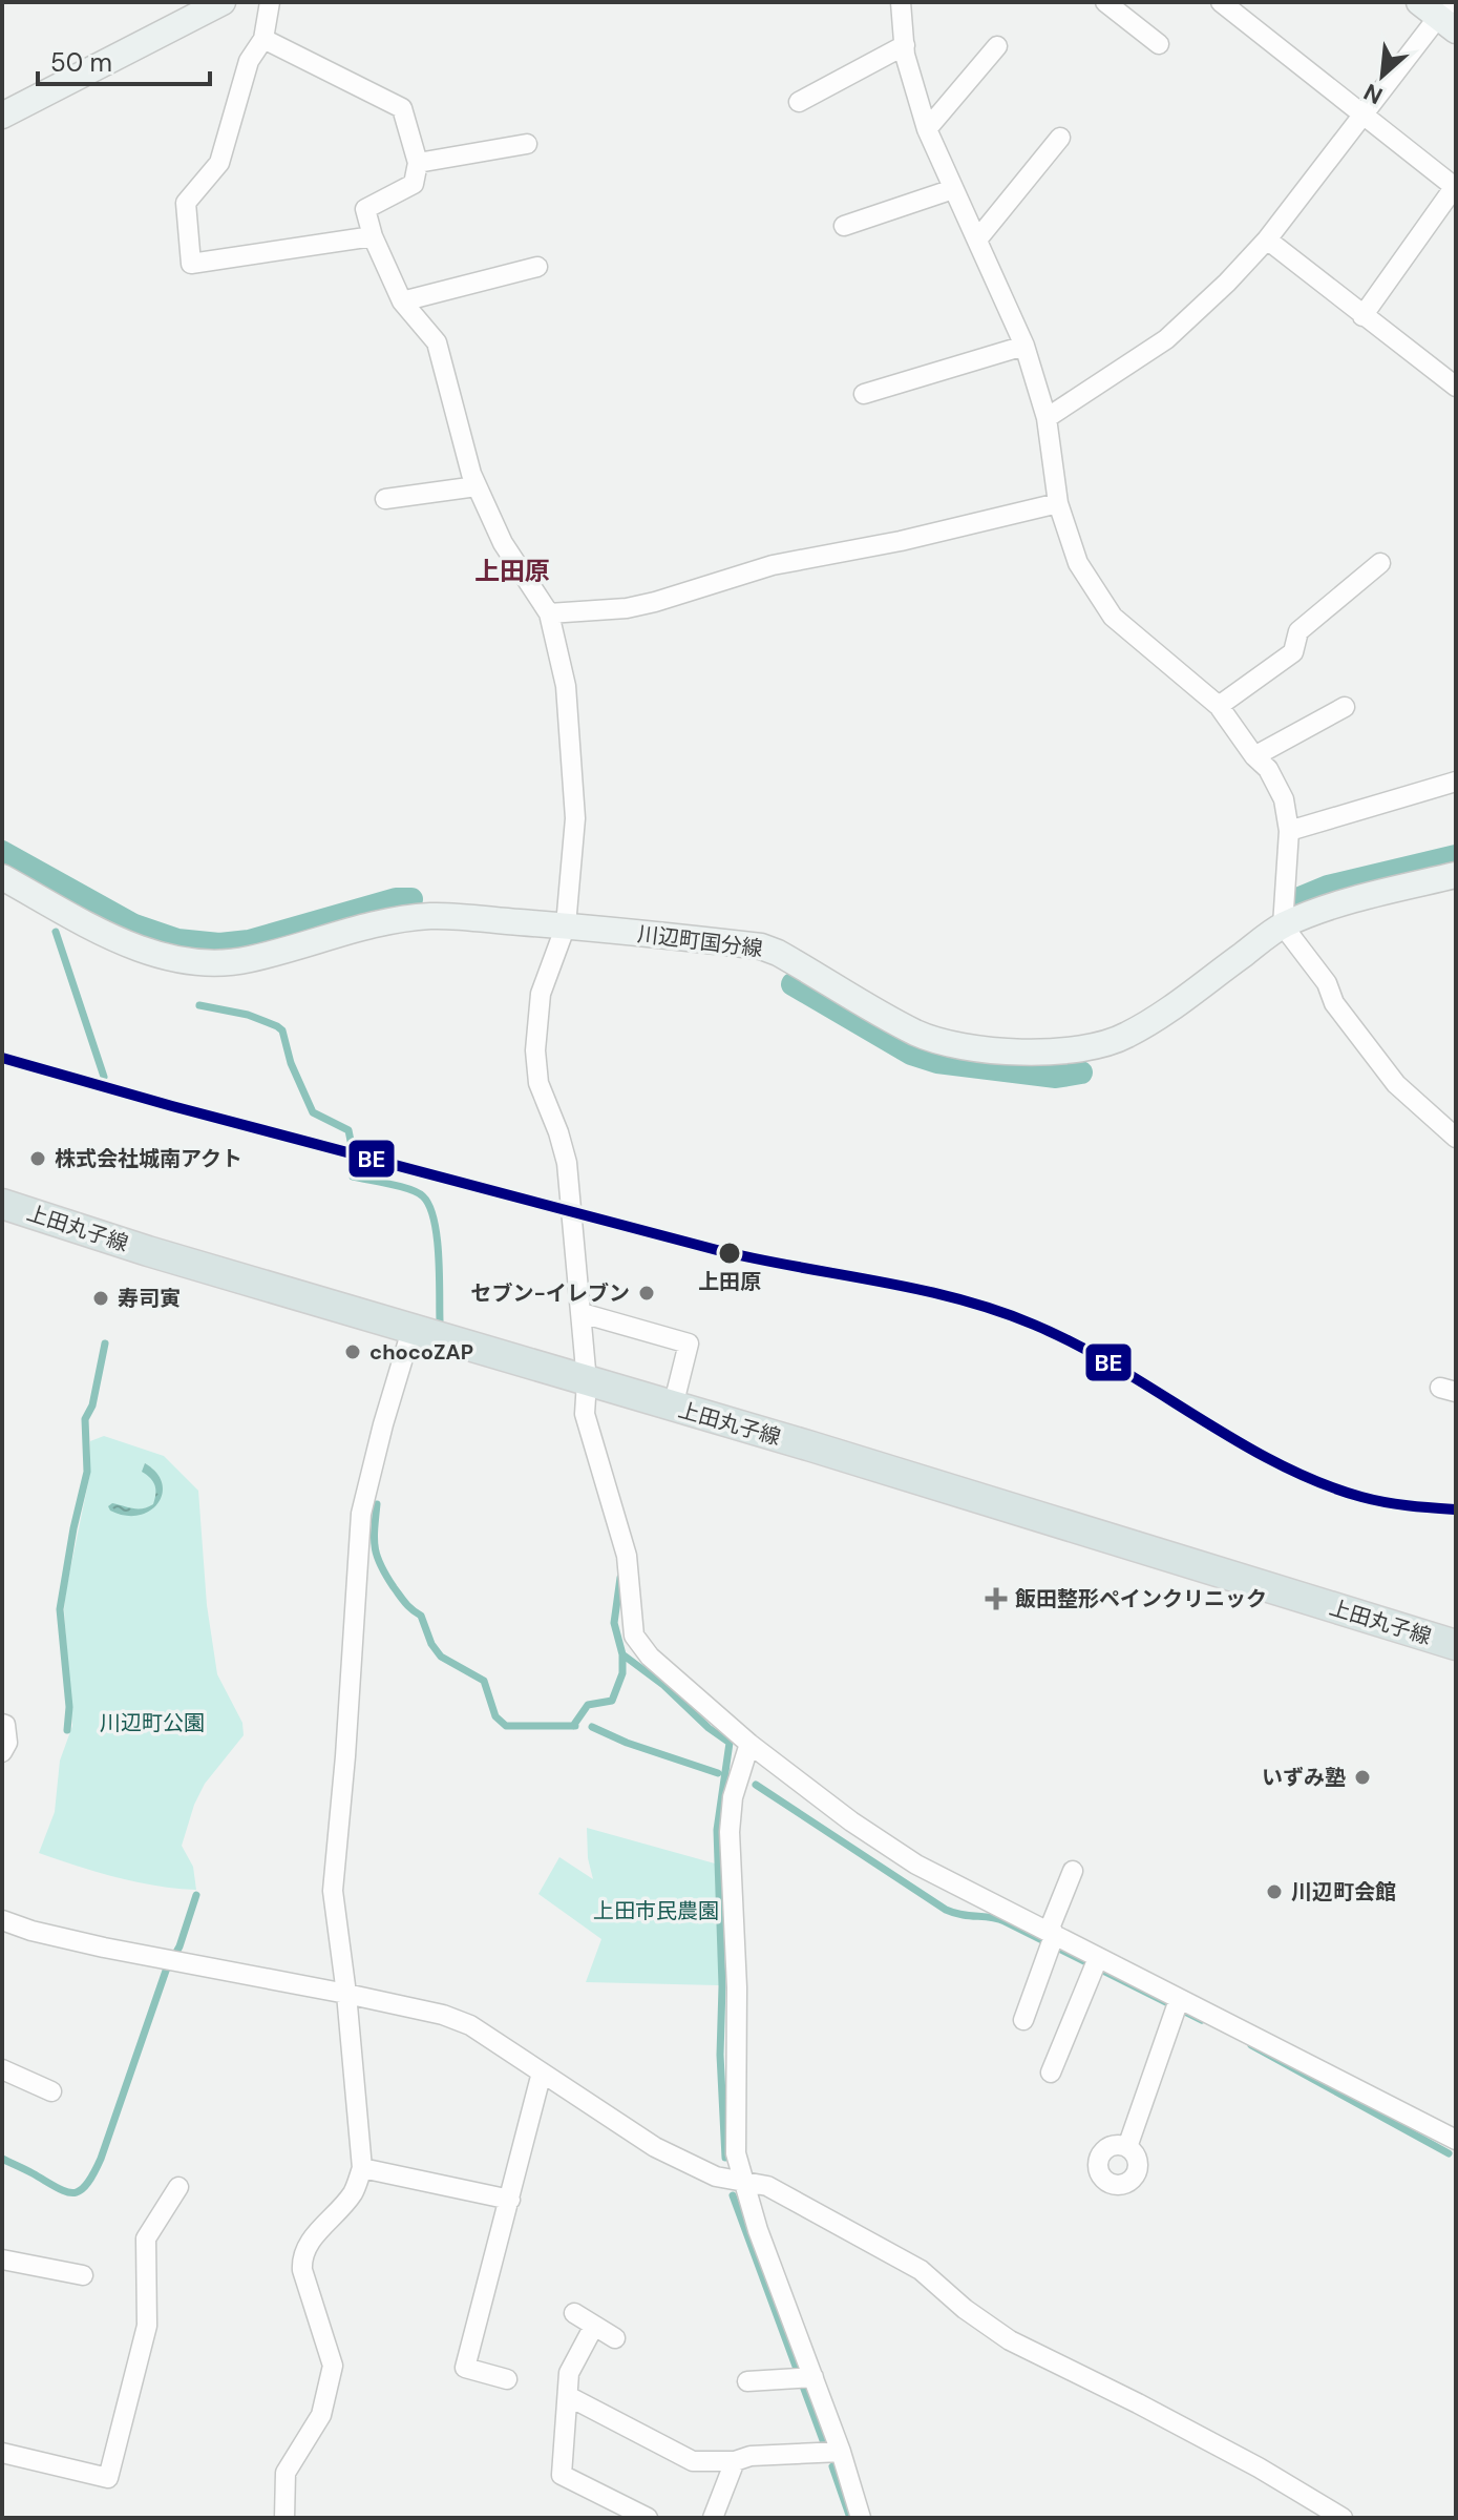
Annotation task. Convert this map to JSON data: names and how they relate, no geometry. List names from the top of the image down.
{
  "streets": {
    "main road": ["上田丸子線"],
    "street": ["川辺町国分線"]
  },
  "districts": ["上田原"],
  "parks": ["川辺町公園", "上田市民農園"],
  "places": {
    "other": [
      "株式会社城南アクト",
      "上田原",
      "セブン-イレブン",
      "寿司寅",
      "chocoZAP",
      "いずみ塾",
      "川辺町会館"
    ],
    "health": ["飯田整形ペインクリニック"]
  },
  "lines": ["transit line BE"],
  "scale_bar": "50 m",
  "north": "bottom left"
}
